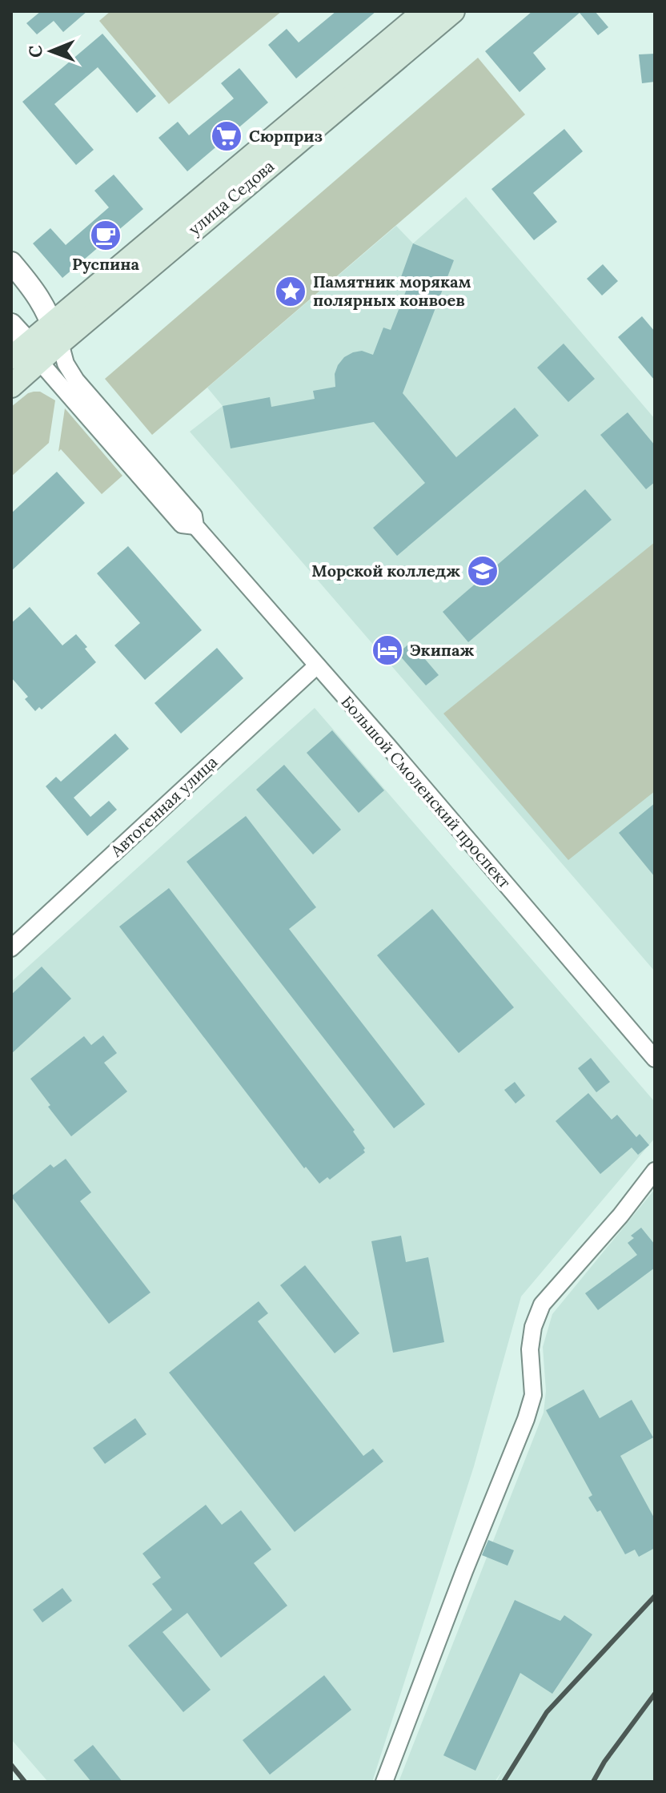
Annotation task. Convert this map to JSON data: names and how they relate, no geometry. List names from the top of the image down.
{
  "streets": {
    "main road": ["улица Седова"],
    "street": ["Большой Смоленский проспект", "Автогенная улица"]
  },
  "crossings": [
    ["улица Седова", "Большой Смоленский проспект"],
    ["Большой Смоленский проспект", "Автогенная улица"]
  ],
  "places": {
    "supermarket": ["Сюрприз"],
    "cafe": ["Руспина"],
    "place": ["Памятник морякам полярных конвоев"],
    "school or university": ["Морской колледж"],
    "hotel": ["Экипаж"]
  },
  "north": "left"
}
